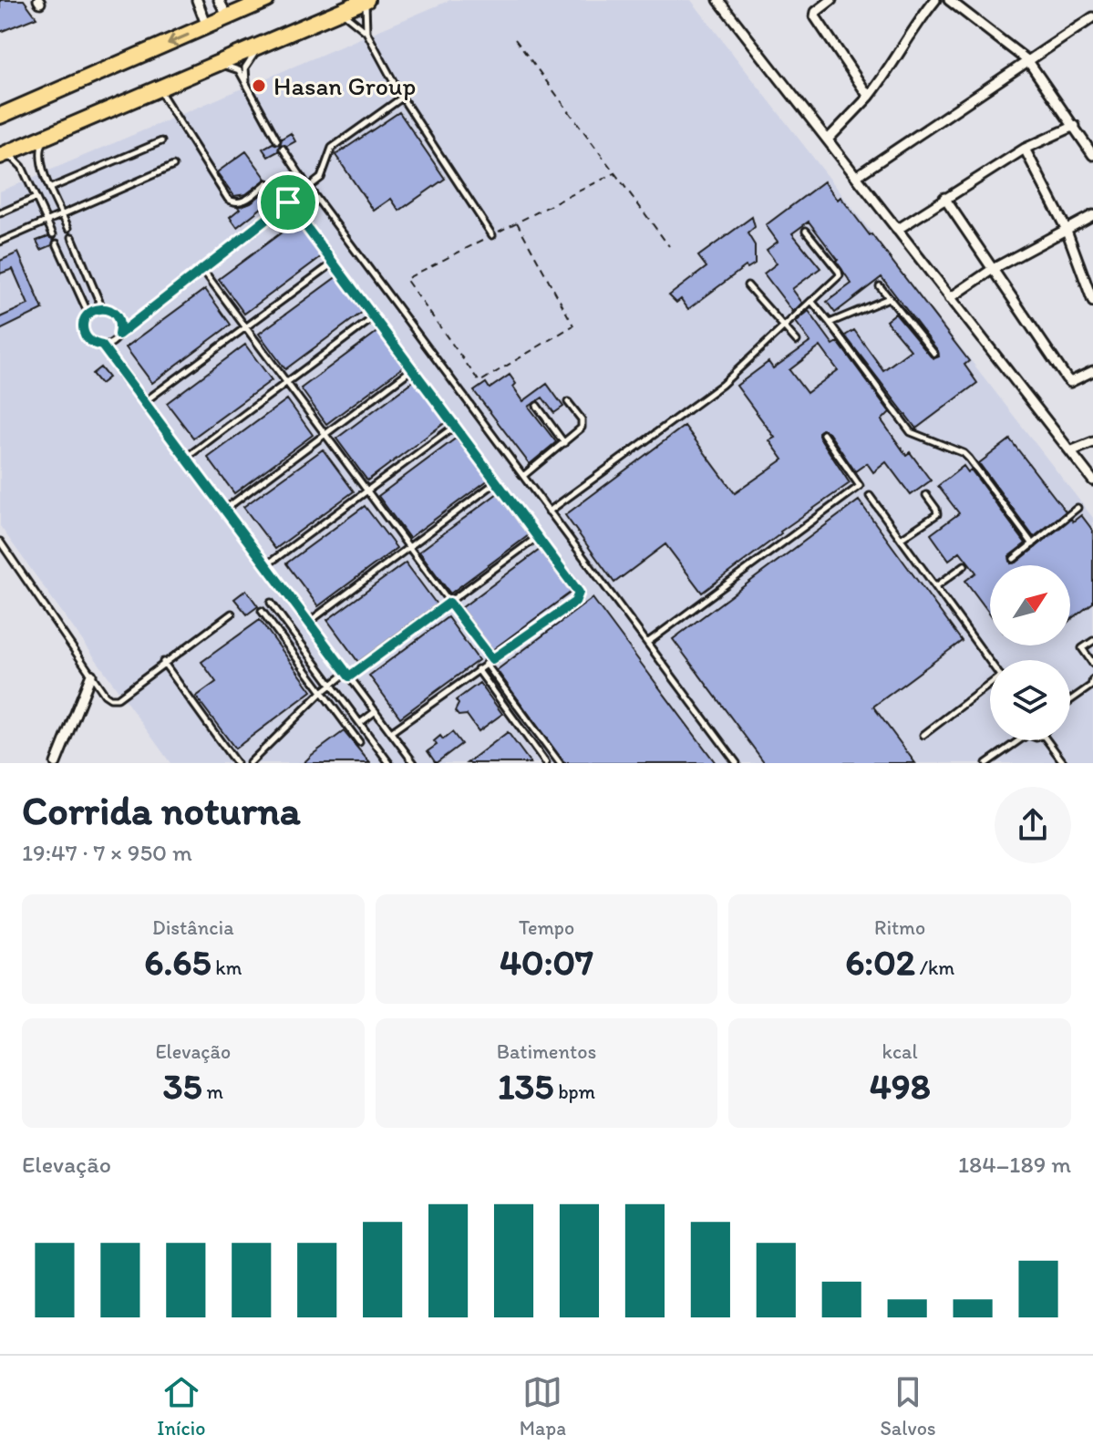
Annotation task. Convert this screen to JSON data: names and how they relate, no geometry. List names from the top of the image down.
{
  "places": ["Hasan Group"],
  "north": "top right",
  "page": {
    "heading": ["Corrida noturna", "19:47 · 7 × 950 m"],
    "stats": [
      ["Distância", "6.65 km"],
      ["Tempo", "40:07"],
      ["Ritmo", "6:02 /km"],
      ["Elevação", "35 m"],
      ["Batimentos", "135 bpm"],
      ["kcal", "498"]
    ],
    "chart": ["Elevação", "184–189 m"],
    "tabs": ["Início", "Mapa", "Salvos"]
  }
}
